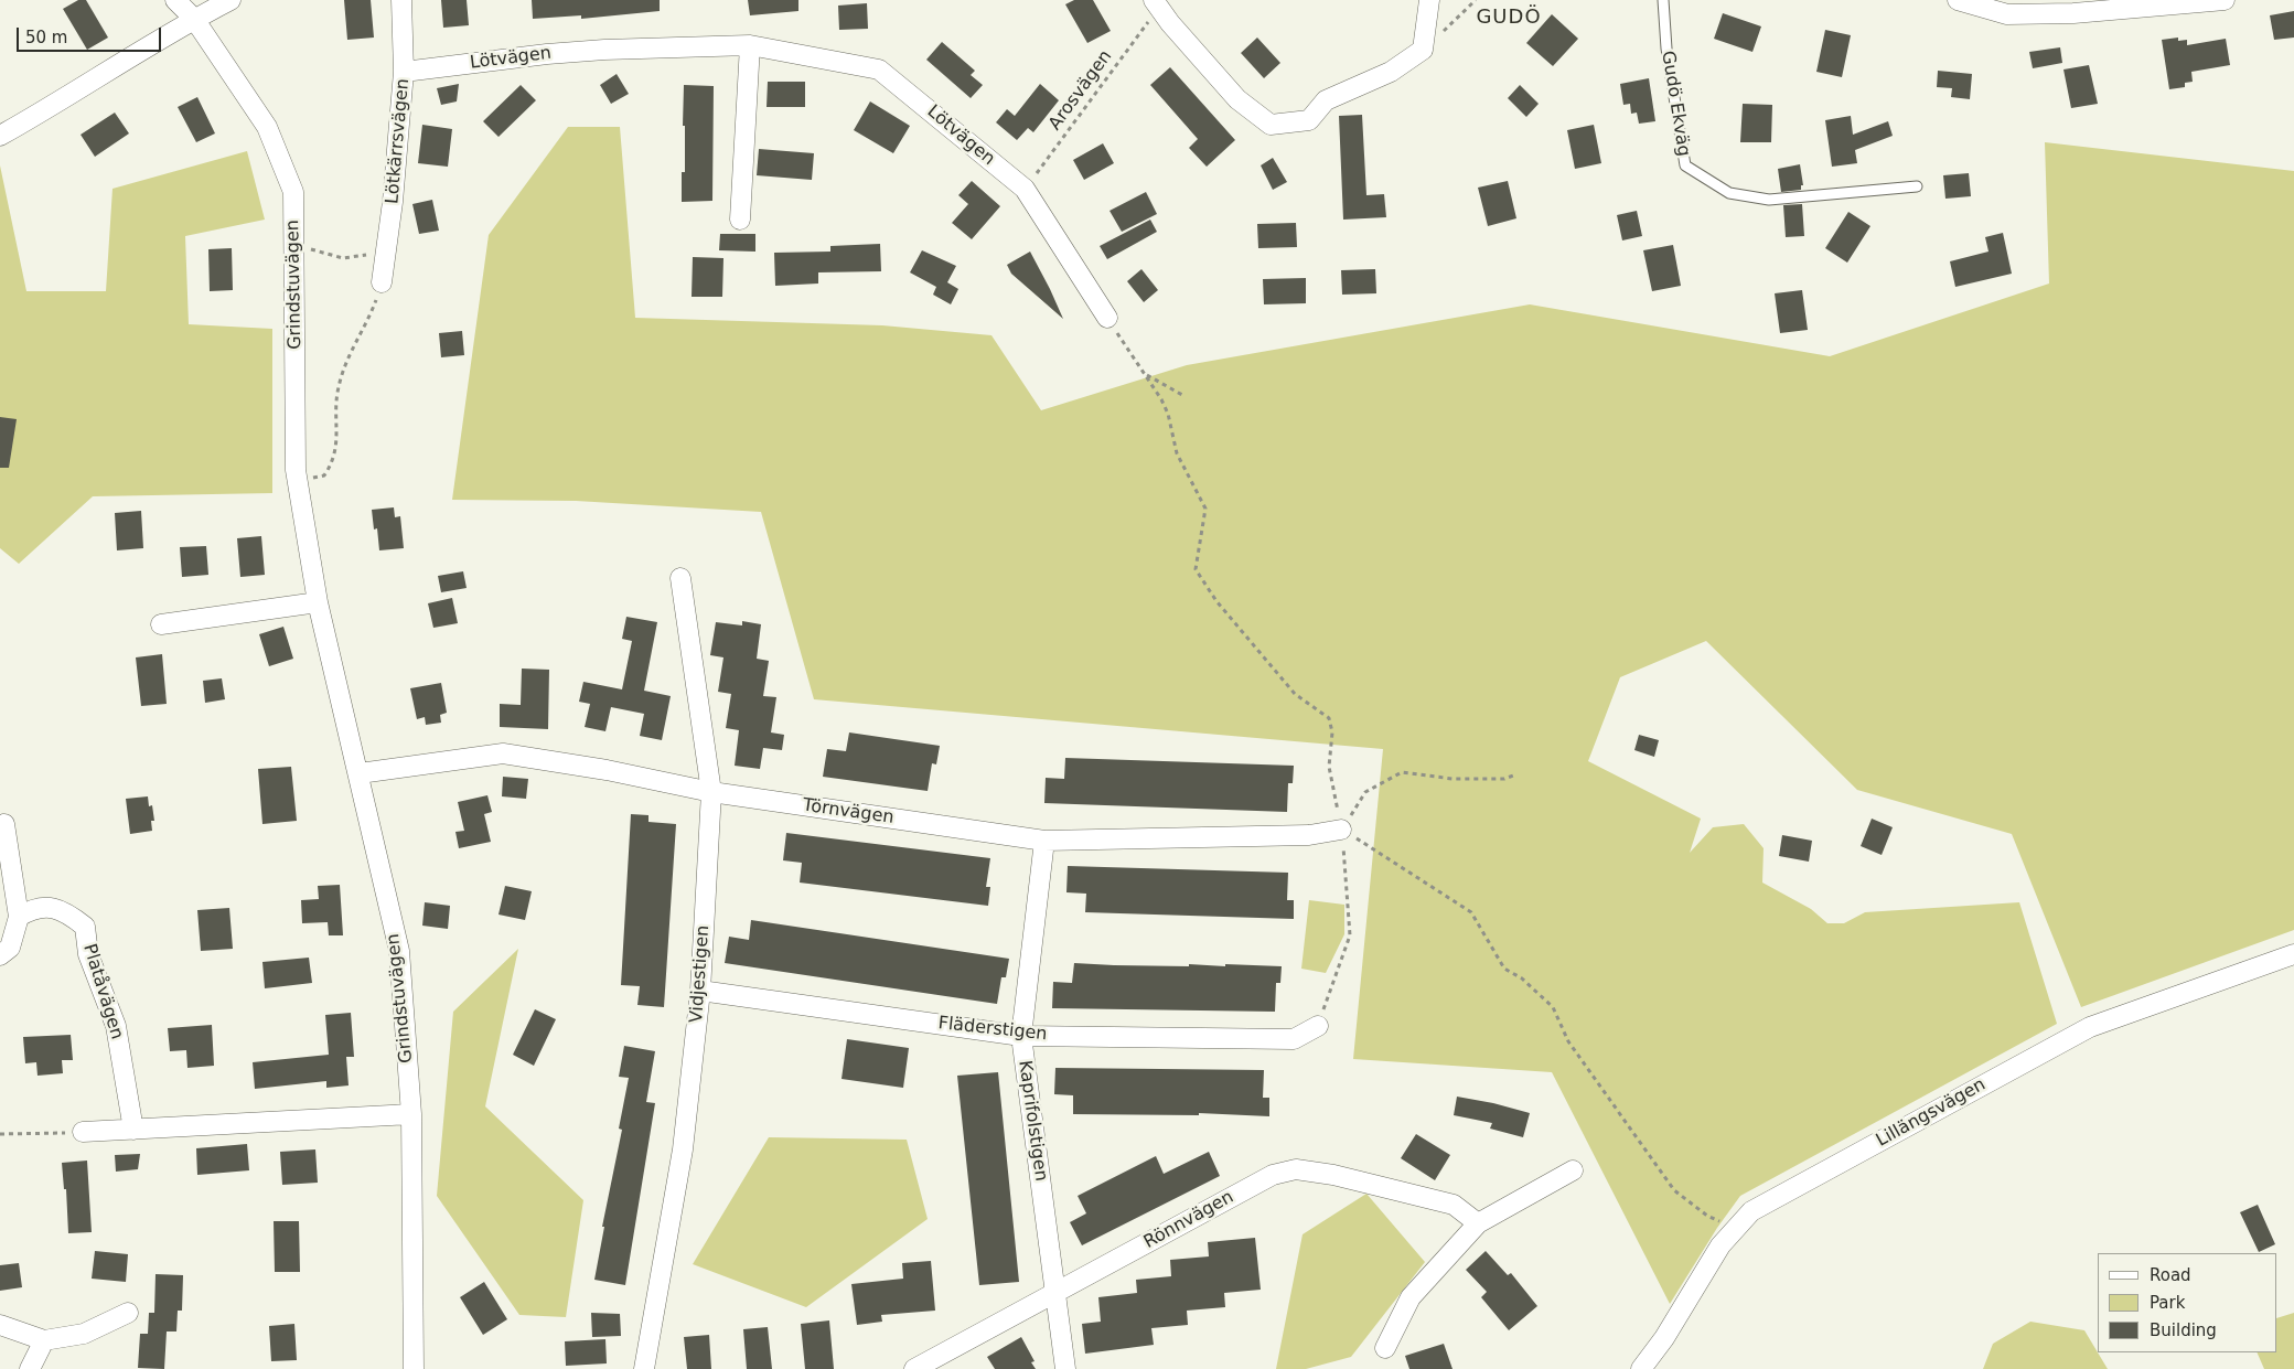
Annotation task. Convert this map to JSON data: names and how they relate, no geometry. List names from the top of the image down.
{
  "streets": {
    "street": [
      "Lötvägen",
      "Lötkärrsvägen",
      "Grindstuvägen",
      "Törnvägen",
      "Vidjestigen",
      "Platåvägen",
      "Fläderstigen",
      "Lillängsvägen",
      "Kaprifolstigen",
      "Rönnvägen"
    ],
    "lane": ["Gudö Ekväg"],
    "path": ["Arosvägen"]
  },
  "crossings": [
    ["Lötvägen", "Arosvägen"],
    ["Lötvägen", "Lötkärrsvägen"],
    ["Grindstuvägen", "Törnvägen"],
    ["Törnvägen", "Vidjestigen"],
    ["Törnvägen", "Kaprifolstigen"],
    ["Vidjestigen", "Fläderstigen"],
    ["Fläderstigen", "Kaprifolstigen"],
    ["Kaprifolstigen", "Rönnvägen"]
  ],
  "districts": ["GUDÖ"],
  "legend": ["Road", "Park", "Building"],
  "scale_bar": "50 m"
}
